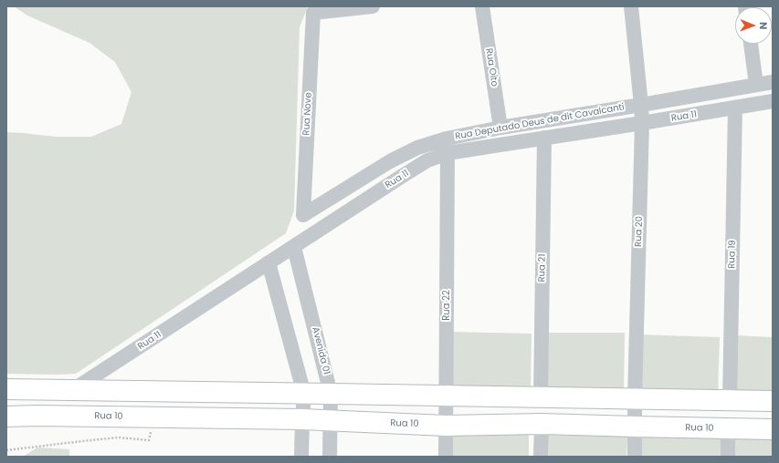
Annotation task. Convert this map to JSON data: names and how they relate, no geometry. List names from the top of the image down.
{
  "streets": {
    "main road": ["Rua 10"],
    "street": [
      "Rua Oito",
      "Rua Nove",
      "Rua 11",
      "Rua Deputado Deus de dit Cavalcanti",
      "Rua 20",
      "Rua 19",
      "Rua 21",
      "Rua 22",
      "Avenida 01"
    ]
  },
  "crossings": [
    ["Rua Oito", "Rua Deputado Deus de dit Cavalcanti"],
    ["Rua Nove", "Rua Deputado Deus de dit Cavalcanti"],
    ["Rua 11", "Rua 20"],
    ["Rua 11", "Rua 19"],
    ["Rua 11", "Rua 21"],
    ["Rua 11", "Rua 22"],
    ["Rua 11", "Avenida 01"],
    ["Rua Deputado Deus de dit Cavalcanti", "Rua 20"],
    ["Rua 20", "Rua 10"],
    ["Rua 22", "Rua 10"],
    ["Avenida 01", "Rua 10"]
  ],
  "north": "right"
}
